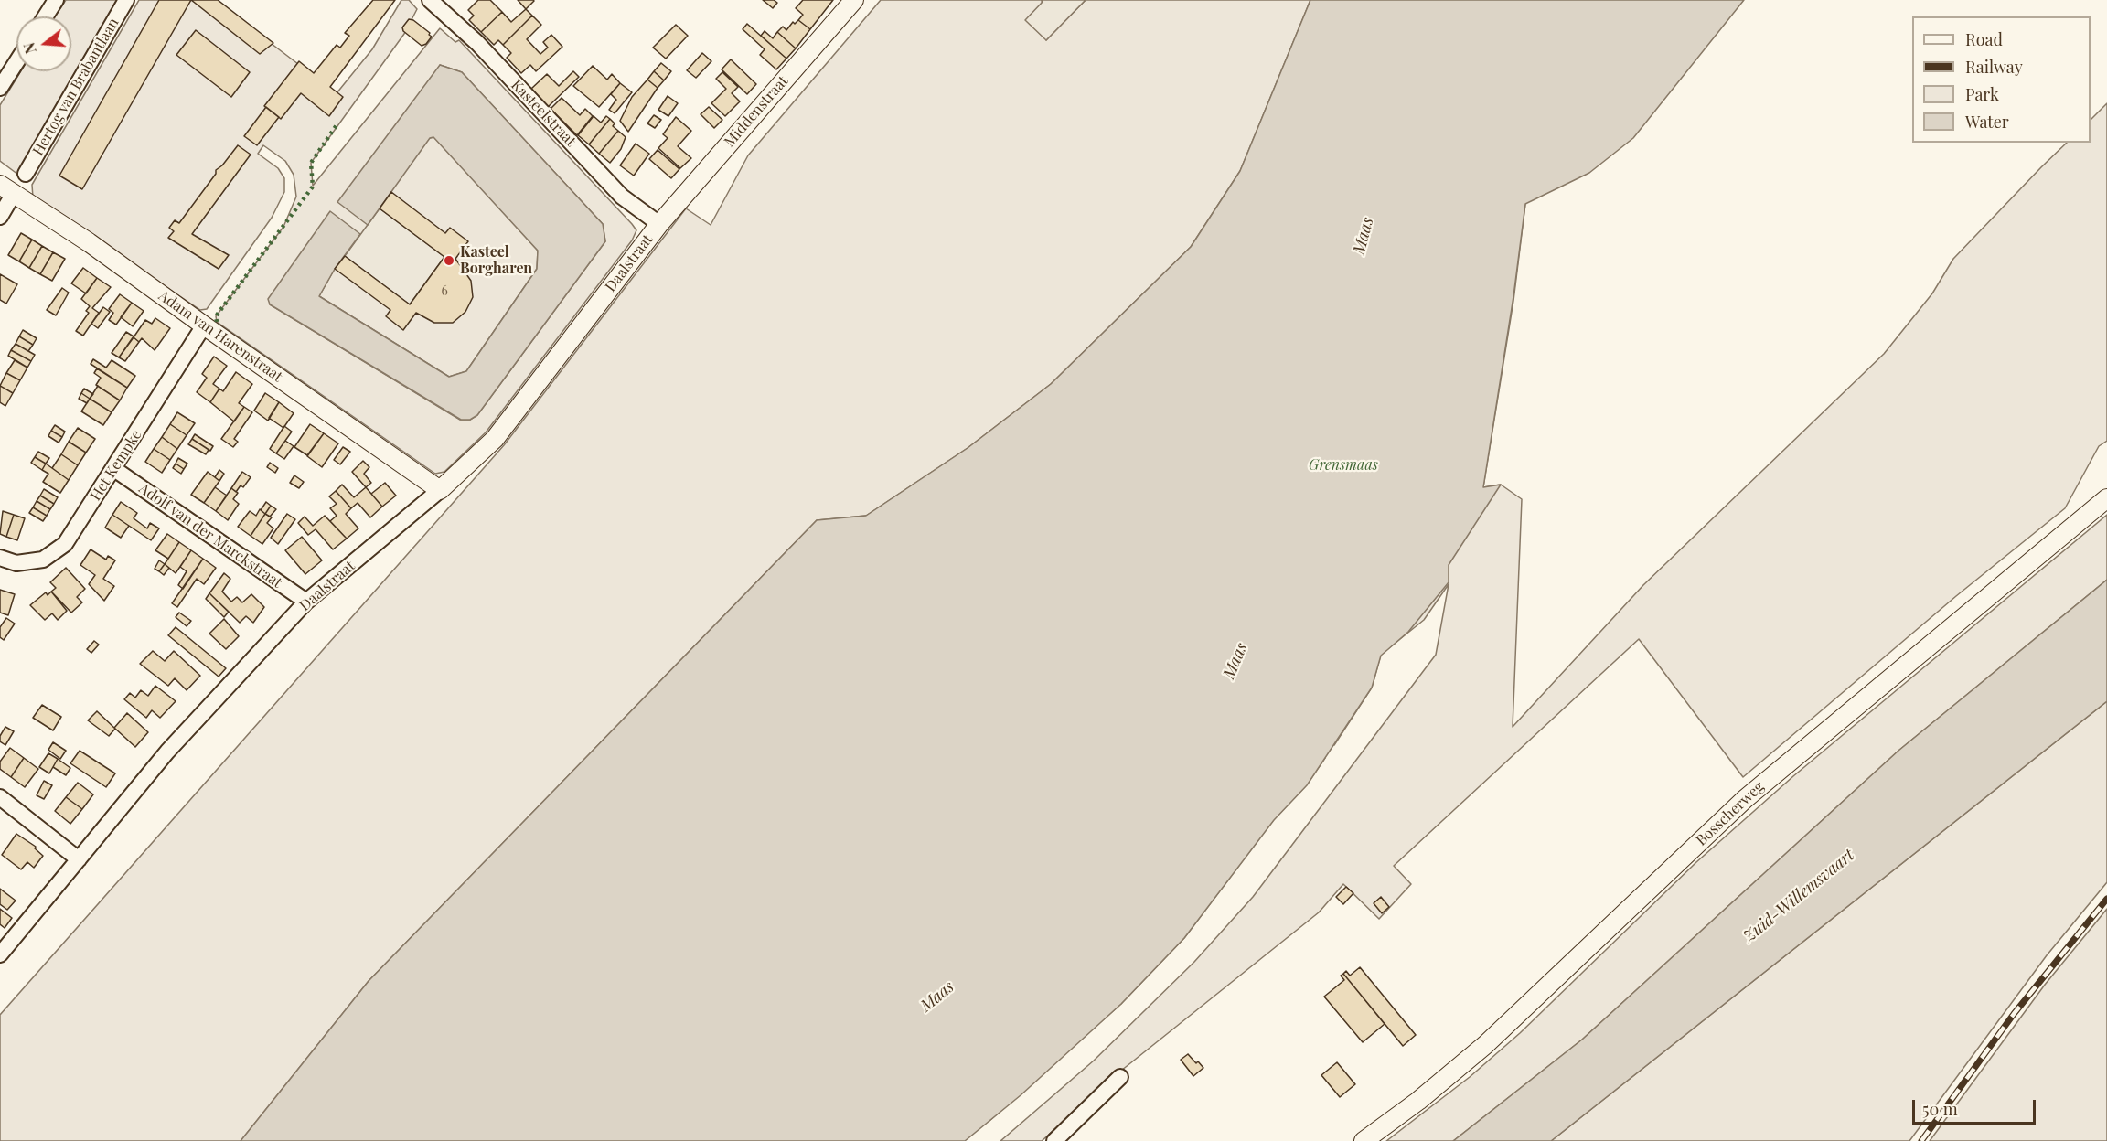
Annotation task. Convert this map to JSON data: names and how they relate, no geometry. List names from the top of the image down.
{
  "streets": {
    "street": [
      "Hertog van Brabantlaan",
      "Middenstraat",
      "Kasteelstraat",
      "Daalstraat",
      "Adam van Harenstraat",
      "Het Kempke",
      "Adolf van der Marckstraat",
      "Bosscherweg"
    ]
  },
  "crossings": [
    ["Middenstraat", "Kasteelstraat"],
    ["Middenstraat", "Daalstraat"],
    ["Kasteelstraat", "Daalstraat"],
    ["Daalstraat", "Adam van Harenstraat"],
    ["Daalstraat", "Adolf van der Marckstraat"],
    ["Adam van Harenstraat", "Het Kempke"],
    ["Het Kempke", "Adolf van der Marckstraat"]
  ],
  "water": ["Maas", "Zuid-Willemsvaart"],
  "parks": ["Grensmaas"],
  "places": ["Kasteel Borgharen"],
  "house_numbers": ["6"],
  "legend": [
    "Road",
    "Railway",
    "Park",
    "Water"
  ],
  "scale_bar": "50 m",
  "north": "left"
}
